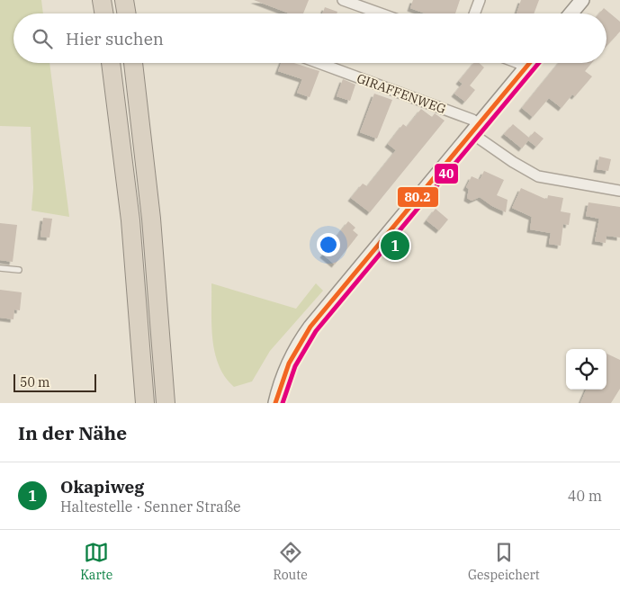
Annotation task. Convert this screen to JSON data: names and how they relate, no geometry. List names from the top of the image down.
{
  "streets": {
    "street": ["GIRAFFENWEG"]
  },
  "lines": ["transit line 80.2", "transit line 40"],
  "scale_bar": "50 m",
  "page": {
    "search": "Hier suchen",
    "pins": "1",
    "scale": "50 m",
    "heading": "In der Nähe",
    "list": [
      {
        "mark": "1",
        "name": "Okapiweg",
        "note": "Haltestelle · Senner Straße",
        "value": "40 m"
      }
    ],
    "nav": ["Karte", "Route", "Gespeichert"]
  }
}
